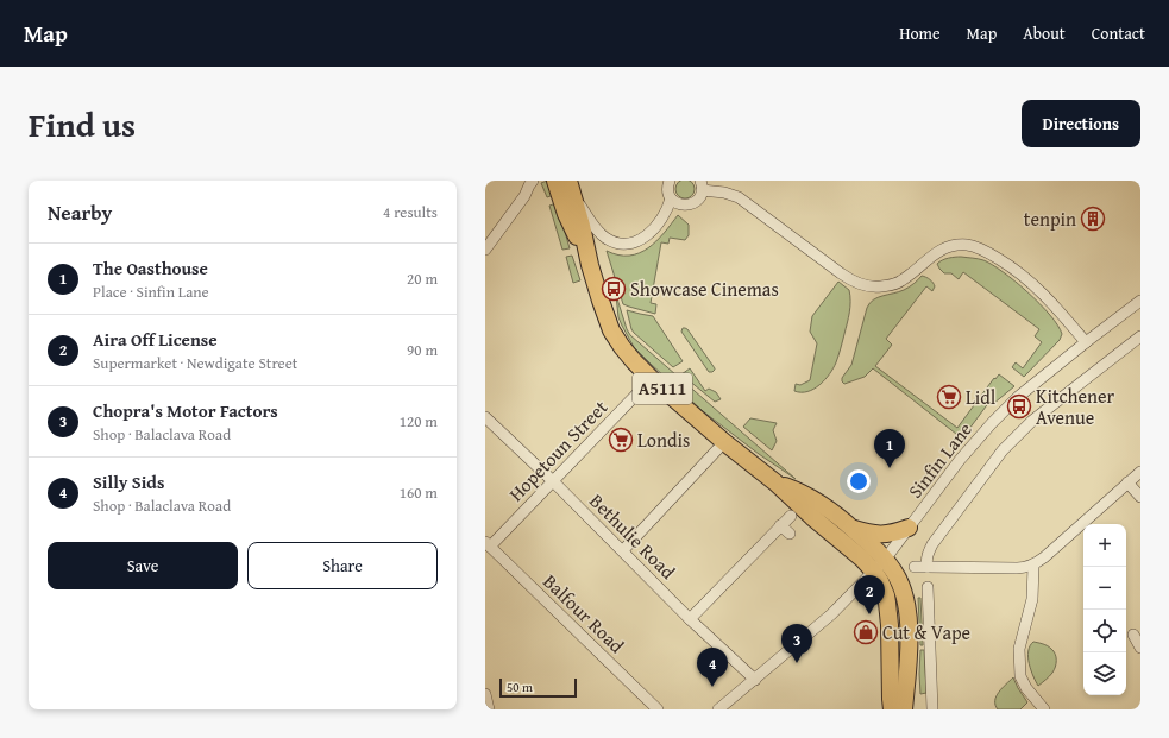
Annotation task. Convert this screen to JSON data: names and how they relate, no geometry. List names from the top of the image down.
{
  "streets": {
    "highway": ["A5111"],
    "street": [
      "Hopetoun Street",
      "Sinfin Lane",
      "Bethulie Road",
      "Balfour Road"
    ]
  },
  "crossings": [
    ["A5111", "Hopetoun Street"],
    ["A5111", "Sinfin Lane"],
    ["Hopetoun Street", "Bethulie Road"],
    ["Hopetoun Street", "Balfour Road"],
    ["Sinfin Lane", "Bethulie Road"]
  ],
  "places": {
    "building": ["tenpin"],
    "bus stop": ["Showcase Cinemas", "Kitchener Avenue"],
    "supermarket": ["Lidl", "Londis"],
    "shop": ["Cut & Vape"]
  },
  "scale_bar": "50 m",
  "page": {
    "header": "Map",
    "nav": [
      "Home",
      "Map",
      "About",
      "Contact"
    ],
    "title": "Find us",
    "buttons": [
      "Directions",
      ["Save", "Share"]
    ],
    "heading": ["Nearby", "4 results"],
    "list": [
      {
        "mark": "1",
        "name": "The Oasthouse",
        "note": "Place · Sinfin Lane",
        "value": "20 m"
      },
      {
        "mark": "2",
        "name": "Aira Off License",
        "note": "Supermarket · Newdigate Street",
        "value": "90 m"
      },
      {
        "mark": "3",
        "name": "Chopra's Motor Factors",
        "note": "Shop · Balaclava Road",
        "value": "120 m"
      },
      {
        "mark": "4",
        "name": "Silly Sids",
        "note": "Shop · Balaclava Road",
        "value": "160 m"
      }
    ],
    "pins": [
      "1",
      "2",
      "3",
      "4"
    ],
    "map_buttons": ["+", "−"],
    "scale": "50 m"
  }
}
